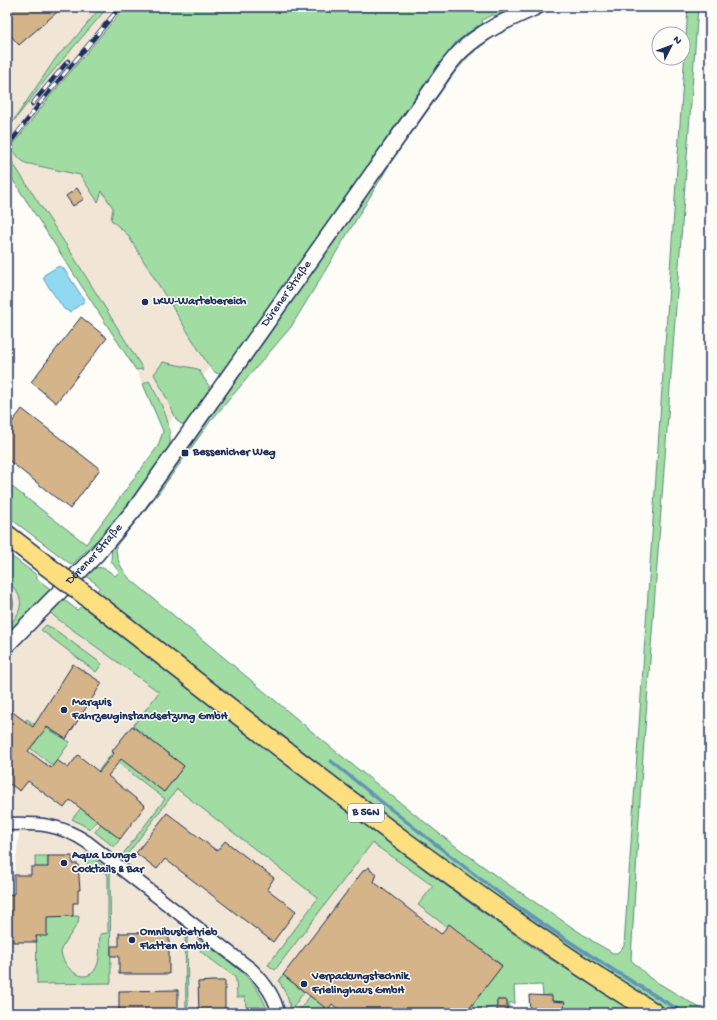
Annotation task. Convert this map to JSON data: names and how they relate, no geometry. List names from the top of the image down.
{
  "streets": {
    "main road": ["B 56N"],
    "street": ["Dürener Straße"]
  },
  "places": {
    "other": [
      "LKW-Wartebereich",
      "Marquis Fahrzeuginstandsetzung GmbH",
      "Aqua Lounge Cocktails & Bar",
      "Omnibusbetrieb Flatten GmbH",
      "Verpackungstechnik Frielinghaus GmbH"
    ],
    "transit": ["Bessenicher Weg"]
  },
  "north": "top right"
}
